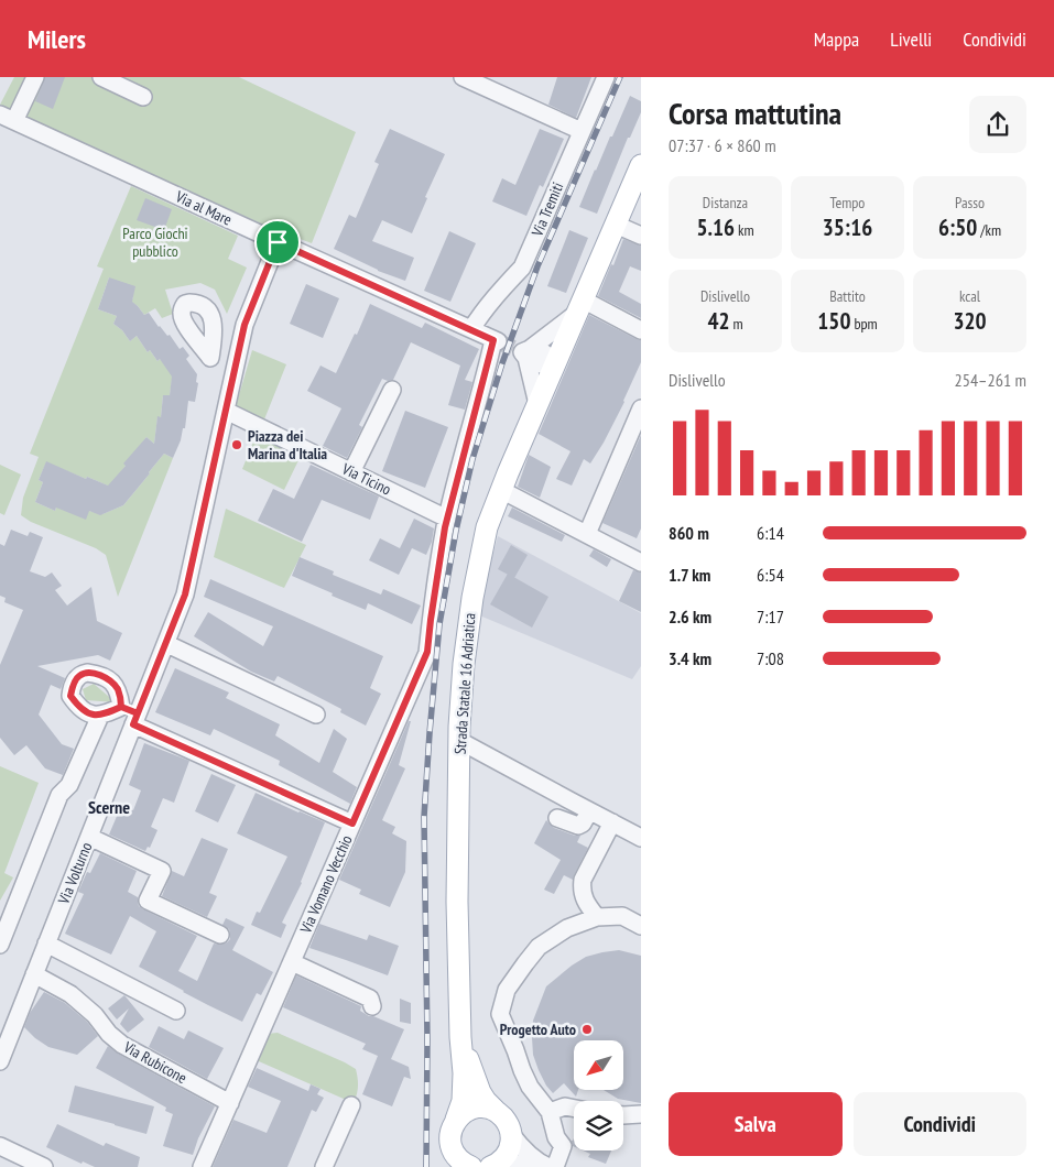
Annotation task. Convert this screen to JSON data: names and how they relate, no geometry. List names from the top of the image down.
{
  "streets": {
    "main road": ["Strada Statale 16 Adriatica"],
    "street": [
      "Via al Mare",
      "Via Tremiti",
      "Via Ticino",
      "Via Volturno",
      "Via Vomano Vecchio",
      "Via Rubicone"
    ]
  },
  "crossings": [
    ["Via al Mare", "Via Tremiti"],
    ["Via al Mare", "Via Volturno"],
    ["Via al Mare", "Via Vomano Vecchio"],
    ["Via Ticino", "Via Volturno"],
    ["Via Ticino", "Via Vomano Vecchio"],
    ["Via Volturno", "Via Rubicone"],
    ["Via Vomano Vecchio", "Via Rubicone"]
  ],
  "districts": ["Scerne"],
  "parks": ["Parco Giochi pubblico"],
  "places": ["Piazza dei Marina d'Italia", "Progetto Auto"],
  "north": "bottom left",
  "page": {
    "header": "Milers",
    "nav": ["Mappa", "Livelli", "Condividi"],
    "heading": ["Corsa mattutina", "07:37 · 6 × 860 m"],
    "stats": [
      ["Distanza", "5.16 km"],
      ["Tempo", "35:16"],
      ["Passo", "6:50 /km"],
      ["Dislivello", "42 m"],
      ["Battito", "150 bpm"],
      ["kcal", "320"]
    ],
    "chart": ["Dislivello", "254–261 m"],
    "list": [
      {
        "name": "860 m",
        "note": "6:14"
      },
      {
        "name": "1.7 km",
        "note": "6:54"
      },
      {
        "name": "2.6 km",
        "note": "7:17"
      },
      {
        "name": "3.4 km",
        "note": "7:08"
      }
    ],
    "buttons": ["Salva", "Condividi"]
  }
}
